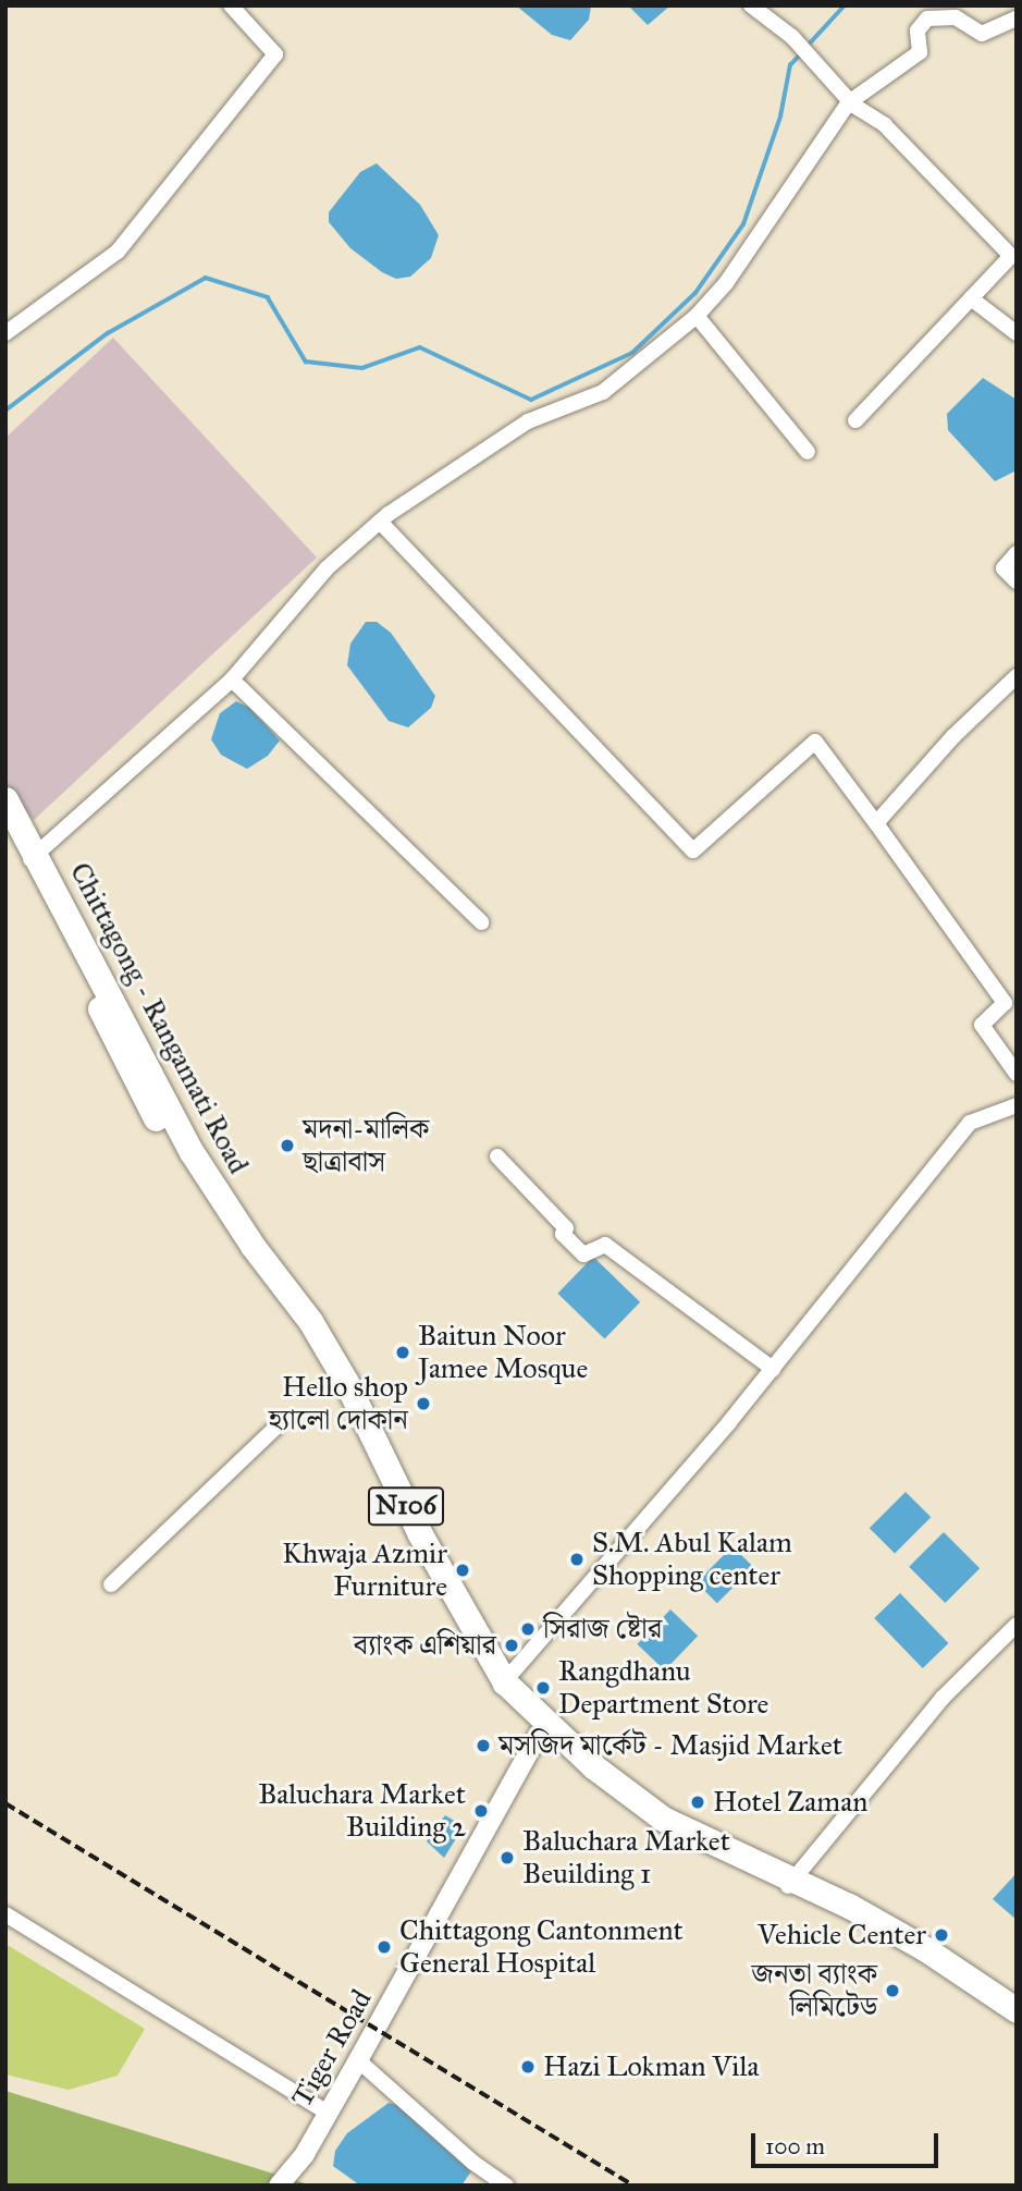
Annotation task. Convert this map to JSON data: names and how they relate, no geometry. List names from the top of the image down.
{
  "streets": {
    "highway": ["Chittagong - Rangamati Road", "N106"],
    "street": ["Tiger Road"]
  },
  "crossings": [
    ["Chittagong - Rangamati Road", "Tiger Road"]
  ],
  "places": [
    "মদনা-মালিক ছাত্রাবাস",
    "Baitun Noor Jamee Mosque",
    "Hello shop হ্যালো দোকান",
    "S.M. Abul Kalam Shopping center",
    "Khwaja Azmir Furniture",
    "সিরাজ ষ্টোর",
    "ব্যাংক এশিয়ার",
    "Rangdhanu Department Store",
    "মসজিদ মার্কেট - Masjid Market",
    "Hotel Zaman",
    "Baluchara Market Building 2",
    "Baluchara Market Beuilding 1",
    "Vehicle Center",
    "Chittagong Cantonment General Hospital",
    "জনতা ব্যাংক লিমিটেড",
    "Hazi Lokman Vila"
  ],
  "scale_bar": "100 m"
}
